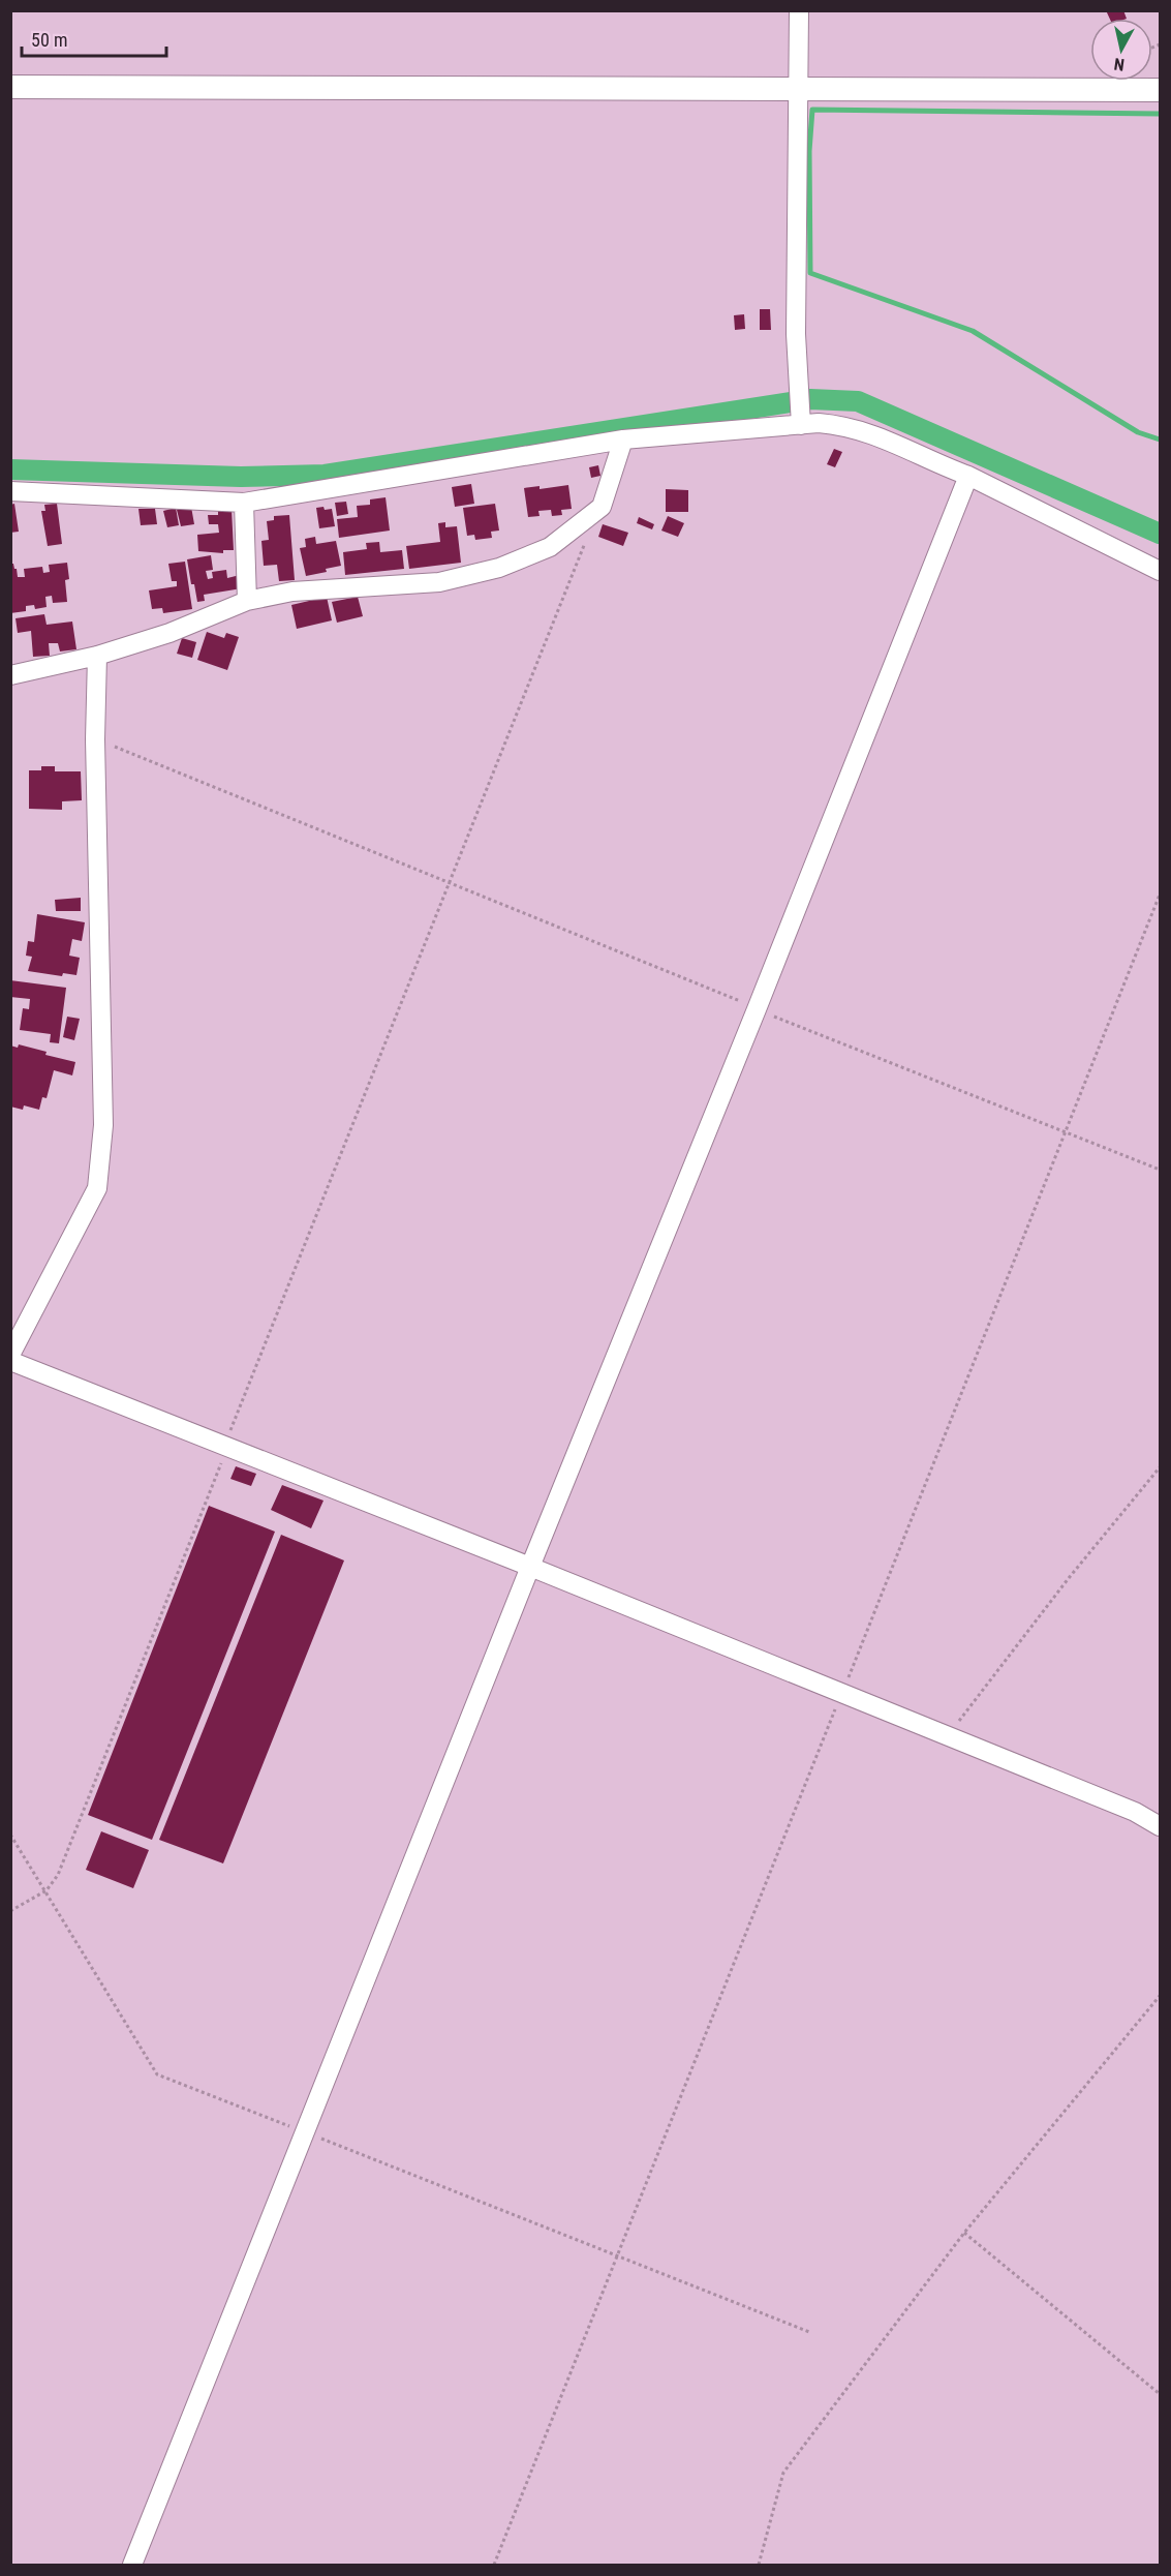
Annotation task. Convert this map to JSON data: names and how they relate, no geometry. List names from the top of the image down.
{
  "scale_bar": "50 m",
  "north": "bottom"
}
